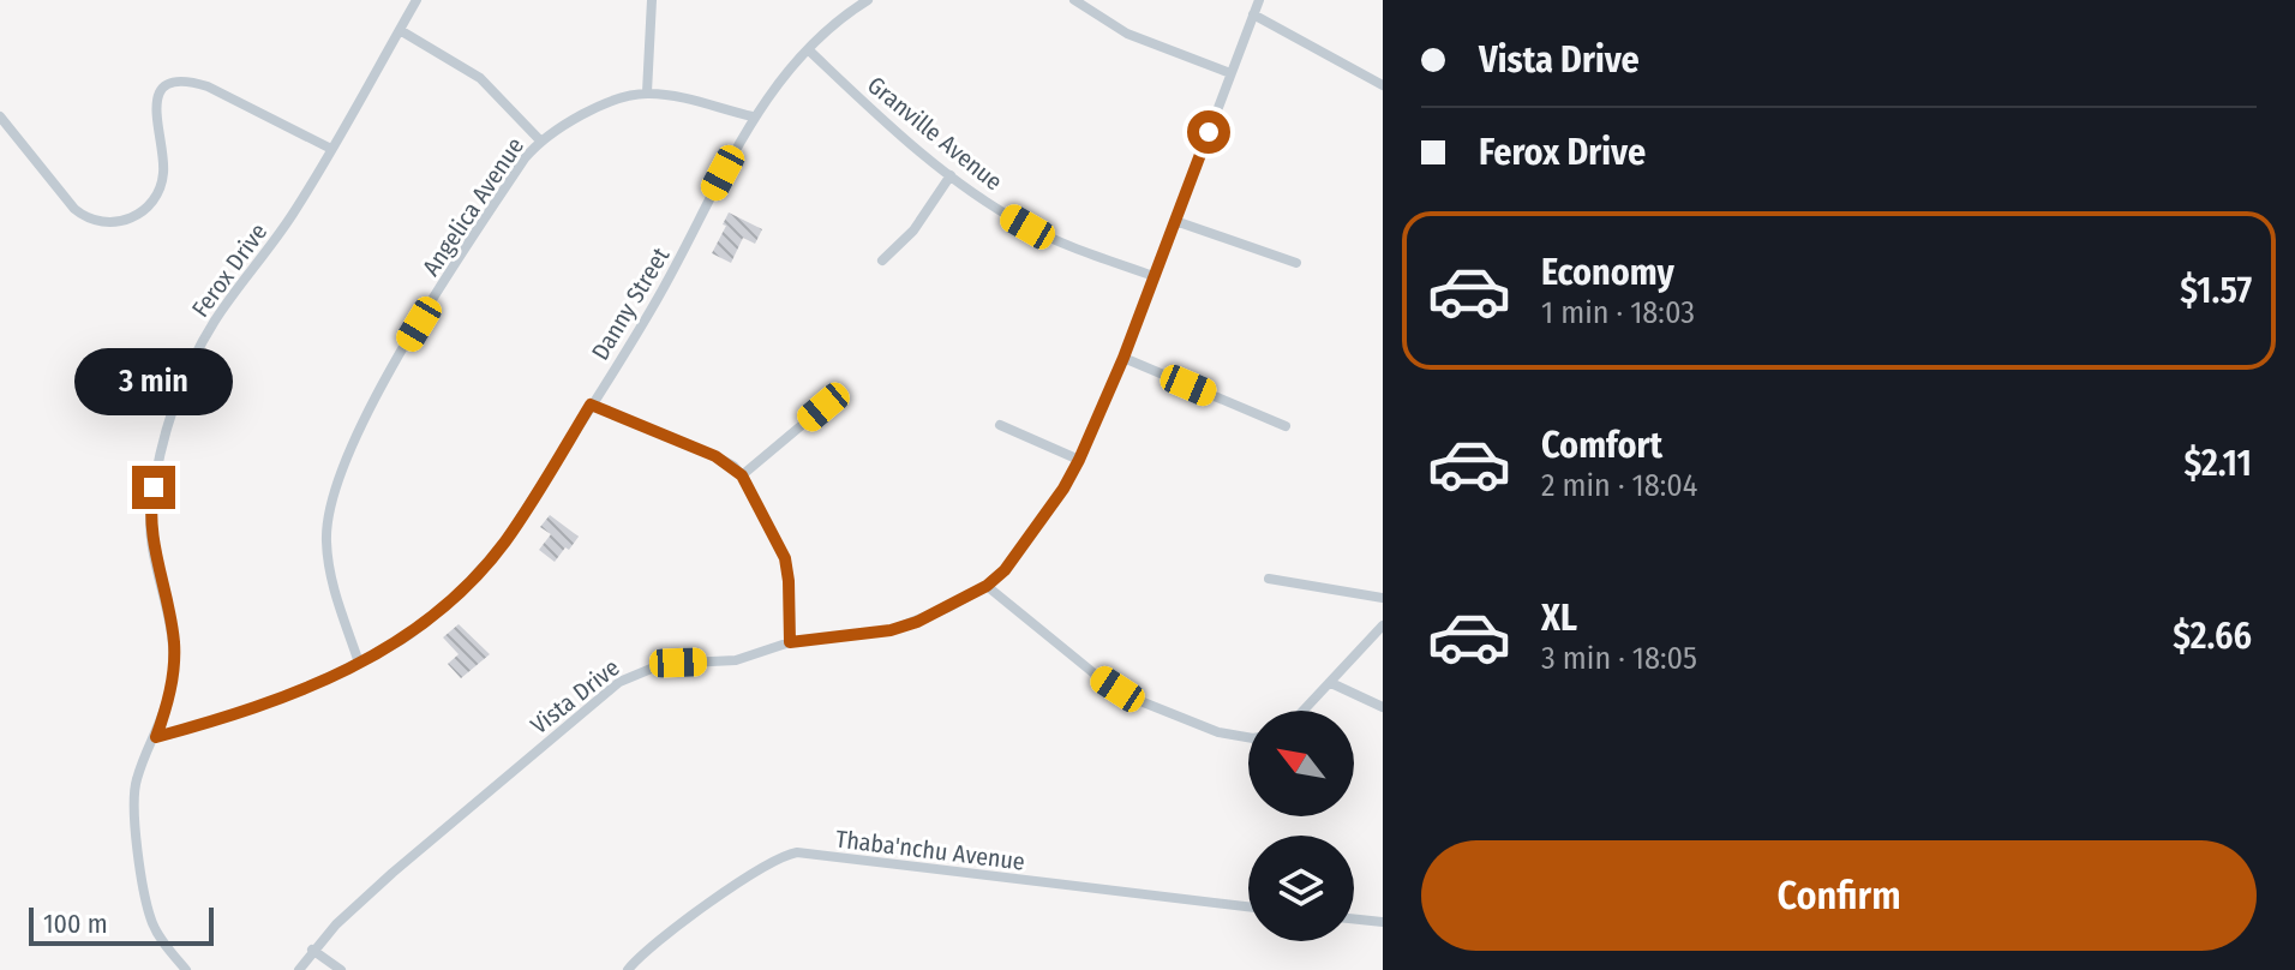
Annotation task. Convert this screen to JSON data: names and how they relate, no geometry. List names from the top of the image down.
{
  "streets": {
    "street": [
      "Granville Avenue",
      "Angelica Avenue",
      "Ferox Drive",
      "Danny Street",
      "Vista Drive",
      "Thaba'nchu Avenue"
    ]
  },
  "crossings": [
    ["Granville Avenue", "Danny Street"],
    ["Granville Avenue", "Vista Drive"],
    ["Angelica Avenue", "Danny Street"],
    ["Ferox Drive", "Danny Street"]
  ],
  "scale_bar": "100 m",
  "north": "top left",
  "page": {
    "banner": ["Vista Drive", "Ferox Drive"],
    "list": [
      {
        "name": "Economy",
        "note": "1 min · 18:03",
        "value": "$1.57"
      },
      {
        "name": "Comfort",
        "note": "2 min · 18:04",
        "value": "$2.11"
      },
      {
        "name": "XL",
        "note": "3 min · 18:05",
        "value": "$2.66"
      }
    ],
    "bubble": "3 min",
    "buttons": "Confirm",
    "scale": "100 m"
  }
}
